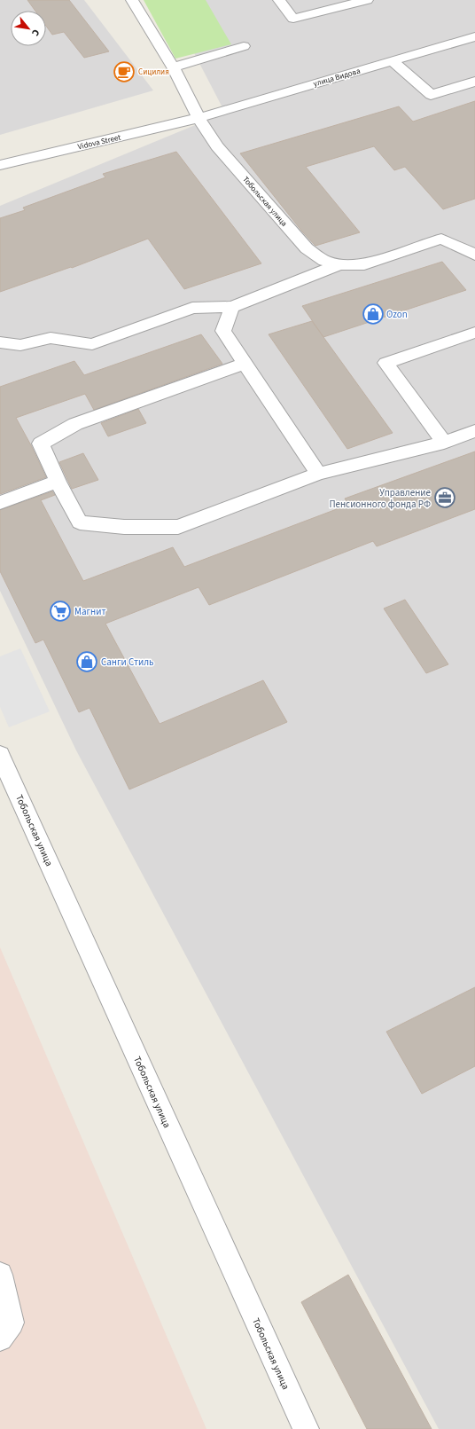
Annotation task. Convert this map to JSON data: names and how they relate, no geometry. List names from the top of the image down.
{
  "streets": {
    "street": ["улица Видова", "Vidova Street", "Тобольская улица"]
  },
  "crossings": [
    ["улица Видова", "Vidova Street"],
    ["улица Видова", "Тобольская улица"],
    ["Vidova Street", "Тобольская улица"]
  ],
  "places": {
    "cafe": ["Сицилия"],
    "shop": ["Ozon", "Санги Стиль"],
    "office": ["Управление Пенсионного фонда РФ"],
    "supermarket": ["Магнит"]
  },
  "north": "bottom right"
}
